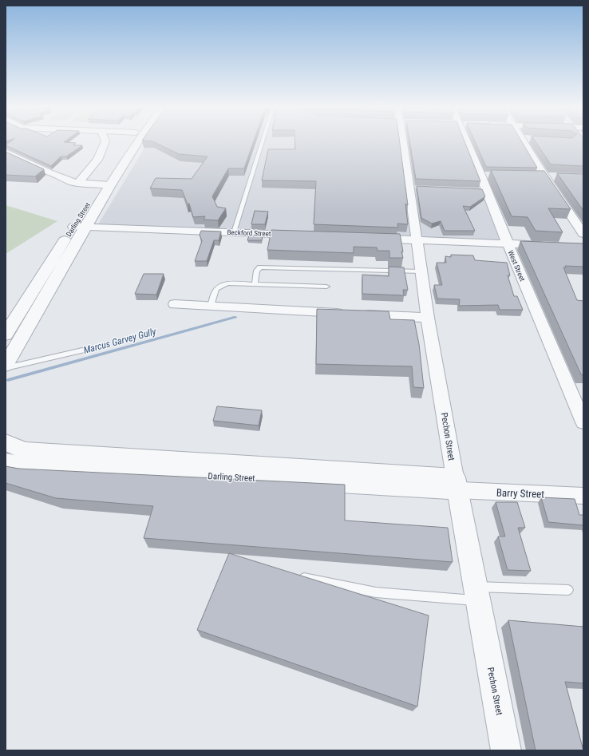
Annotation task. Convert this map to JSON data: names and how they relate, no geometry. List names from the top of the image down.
{
  "streets": {
    "street": [
      "Darling Street",
      "Beckford Street",
      "West Street",
      "Pechon Street",
      "Barry Street"
    ]
  },
  "crossings": [
    ["Darling Street", "Beckford Street"],
    ["Darling Street", "Pechon Street"],
    ["Darling Street", "Barry Street"],
    ["Pechon Street", "Barry Street"]
  ],
  "water": ["Marcus Garvey Gully"]
}
